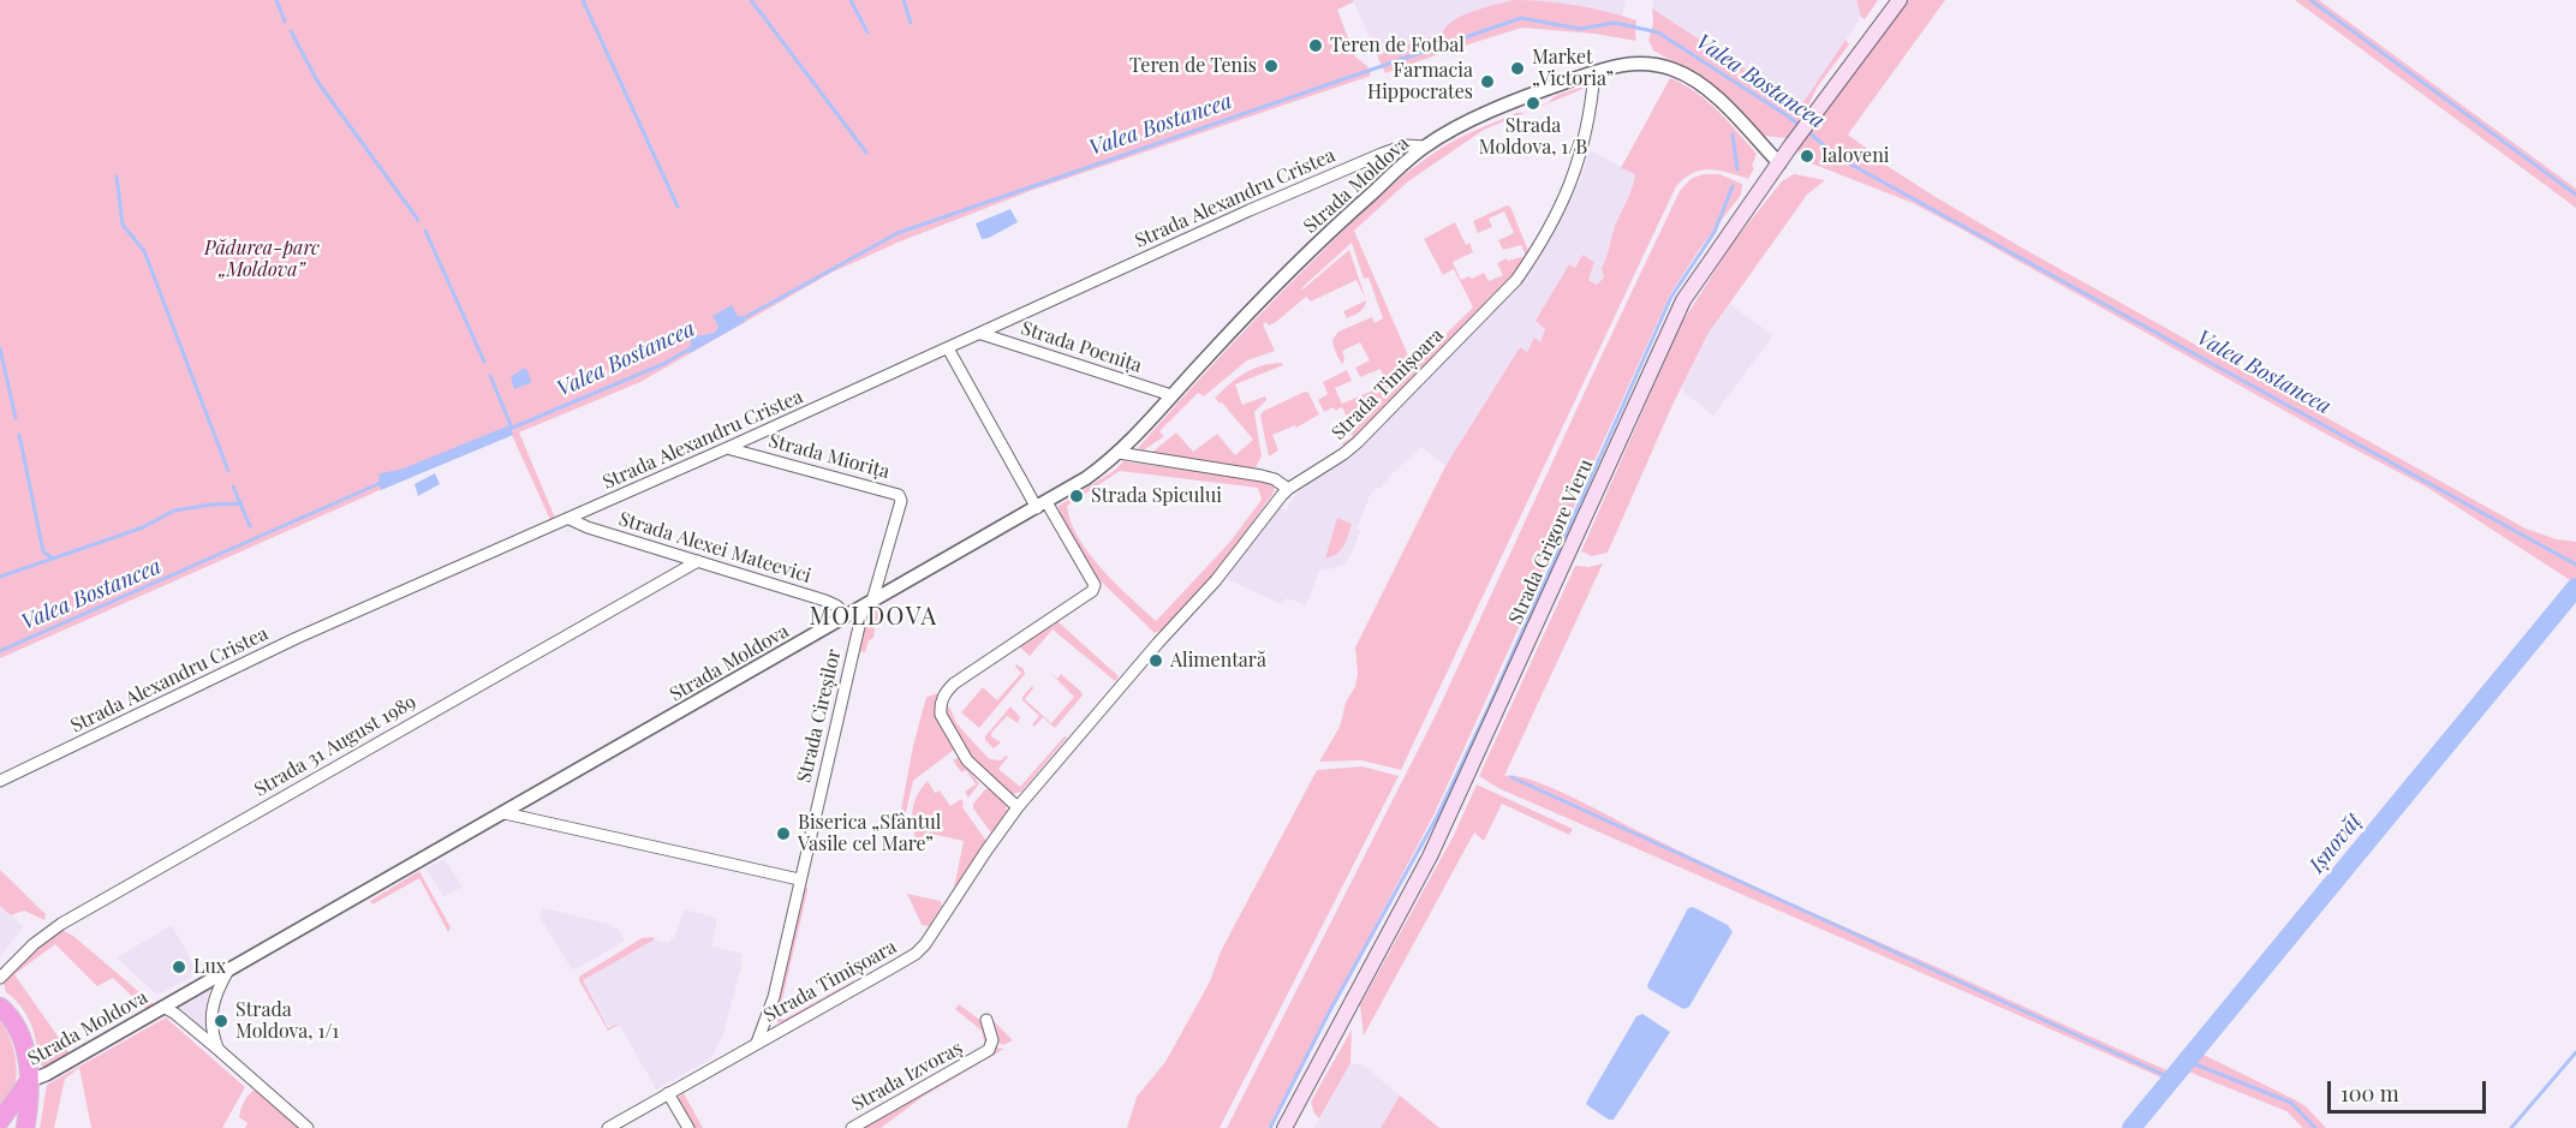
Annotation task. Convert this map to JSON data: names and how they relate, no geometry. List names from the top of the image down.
{
  "streets": {
    "main road": ["Strada Grigore Vieru"],
    "street": [
      "Strada Moldova",
      "Strada Alexandru Cristea",
      "Strada Poenița",
      "Strada Timișoara",
      "Strada Miorița",
      "Strada Alexei Mateevici",
      "Strada Cireșilor",
      "Strada 31 August 1989",
      "Strada Izvoraș"
    ]
  },
  "crossings": [
    ["Strada Moldova", "Strada Alexandru Cristea"],
    ["Strada Moldova", "Strada Poenița"],
    ["Strada Moldova", "Strada Timișoara"],
    ["Strada Moldova", "Strada Miorița"],
    ["Strada Moldova", "Strada Grigore Vieru"],
    ["Strada Moldova", "Strada Alexei Mateevici"],
    ["Strada Moldova", "Strada Cireșilor"],
    ["Strada Alexandru Cristea", "Strada Poenița"],
    ["Strada Alexandru Cristea", "Strada Miorița"],
    ["Strada Alexandru Cristea", "Strada Alexei Mateevici"],
    ["Strada Timișoara", "Strada Cireșilor"],
    ["Strada Miorița", "Strada Cireșilor"],
    ["Strada Alexei Mateevici", "Strada 31 August 1989"]
  ],
  "districts": ["MOLDOVA"],
  "water": ["Valea Bostancea", "Ișnovăț"],
  "parks": ["Pădurea-parc „Moldova”"],
  "places": [
    "Teren de Fotbal",
    "Teren de Tenis",
    "Market „Victoria”",
    "Farmacia Hippocrates",
    "Strada Moldova, 1/B",
    "Ialoveni",
    "Strada Spicului",
    "Alimentară",
    "Biserica „Sfântul Vasile cel Mare”",
    "Lux",
    "Strada Moldova, 1/1"
  ],
  "scale_bar": "100 m"
}
